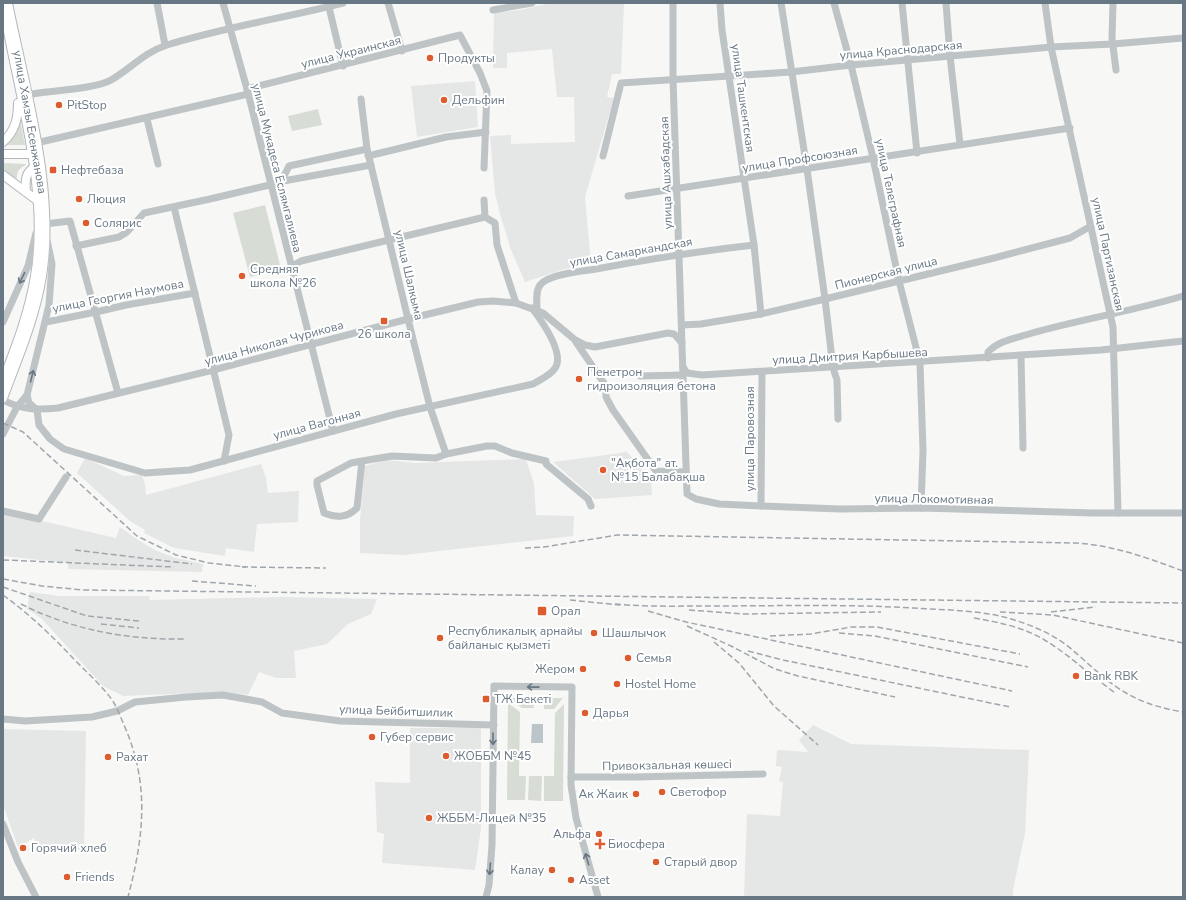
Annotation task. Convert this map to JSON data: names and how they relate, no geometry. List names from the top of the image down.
{
  "streets": {
    "main road": ["улица Хамзы Есенжанова"],
    "street": [
      "улица Краснодарская",
      "улица Украинская",
      "улица Ташкентская",
      "улица Профсоюзная",
      "улица Мукадеса Еслямгалиева",
      "улица Ашхабадская",
      "улица Телеграфная",
      "улица Самаркандская",
      "улица Партизанская",
      "Пионерская улица",
      "улица Шалкыма",
      "улица Георгия Наумова",
      "улица Николая Чурикова",
      "улица Дмитрия Карбышева",
      "улица Вагонная",
      "улица Паровозная",
      "улица Локомотивная",
      "улица Бейбитшилик",
      "Привокзальная көшесі"
    ]
  },
  "crossings": [
    ["улица Краснодарская", "улица Ташкентская"],
    ["улица Краснодарская", "улица Ашхабадская"],
    ["улица Краснодарская", "улица Телеграфная"],
    ["улица Краснодарская", "улица Партизанская"],
    ["улица Украинская", "улица Хамзы Есенжанова"],
    ["улица Украинская", "улица Мукадеса Еслямгалиева"],
    ["улица Ташкентская", "улица Профсоюзная"],
    ["улица Ташкентская", "улица Самаркандская"],
    ["улица Ташкентская", "Пионерская улица"],
    ["улица Профсоюзная", "улица Ашхабадская"],
    ["улица Профсоюзная", "улица Телеграфная"],
    ["улица Профсоюзная", "улица Партизанская"],
    ["улица Мукадеса Еслямгалиева", "улица Николая Чурикова"],
    ["улица Мукадеса Еслямгалиева", "улица Вагонная"],
    ["улица Ашхабадская", "улица Самаркандская"],
    ["улица Ашхабадская", "Пионерская улица"],
    ["улица Ашхабадская", "улица Дмитрия Карбышева"],
    ["улица Телеграфная", "Пионерская улица"],
    ["улица Телеграфная", "улица Дмитрия Карбышева"],
    ["улица Телеграфная", "улица Локомотивная"],
    ["улица Самаркандская", "улица Николая Чурикова"],
    ["улица Самаркандская", "улица Вагонная"],
    ["улица Партизанская", "Пионерская улица"],
    ["улица Партизанская", "улица Дмитрия Карбышева"],
    ["улица Партизанская", "улица Локомотивная"],
    ["улица Шалкыма", "улица Николая Чурикова"],
    ["улица Шалкыма", "улица Вагонная"],
    ["улица Николая Чурикова", "улица Вагонная"],
    ["улица Дмитрия Карбышева", "улица Паровозная"],
    ["улица Паровозная", "улица Локомотивная"]
  ],
  "places": {
    "other": [
      "Продукты",
      "Дельфин",
      "PitStop",
      "Люция",
      "Солярис",
      "Средняя школа №26",
      "Пенетрон гидроизоляция бетона",
      "\"Ақбота\" ат. №15 Балабақша",
      "Шашлычок",
      "Республикалық арнайы байланыс қызметі",
      "Семья",
      "Жером",
      "Bank RBK",
      "Hostel Home",
      "Дарья",
      "Губер сервис",
      "ЖОББМ №45",
      "Рахат",
      "Светофор",
      "Ак Жаик",
      "ЖББМ-Лицей №35",
      "Альфа",
      "Горячий хлеб",
      "Старый двор",
      "Калау",
      "Friends",
      "Asset"
    ],
    "transit": [
      "Нефтебаза",
      "26 школа",
      "Орал",
      "ТЖ Бекеті"
    ],
    "health": ["Биосфера"]
  }
}
